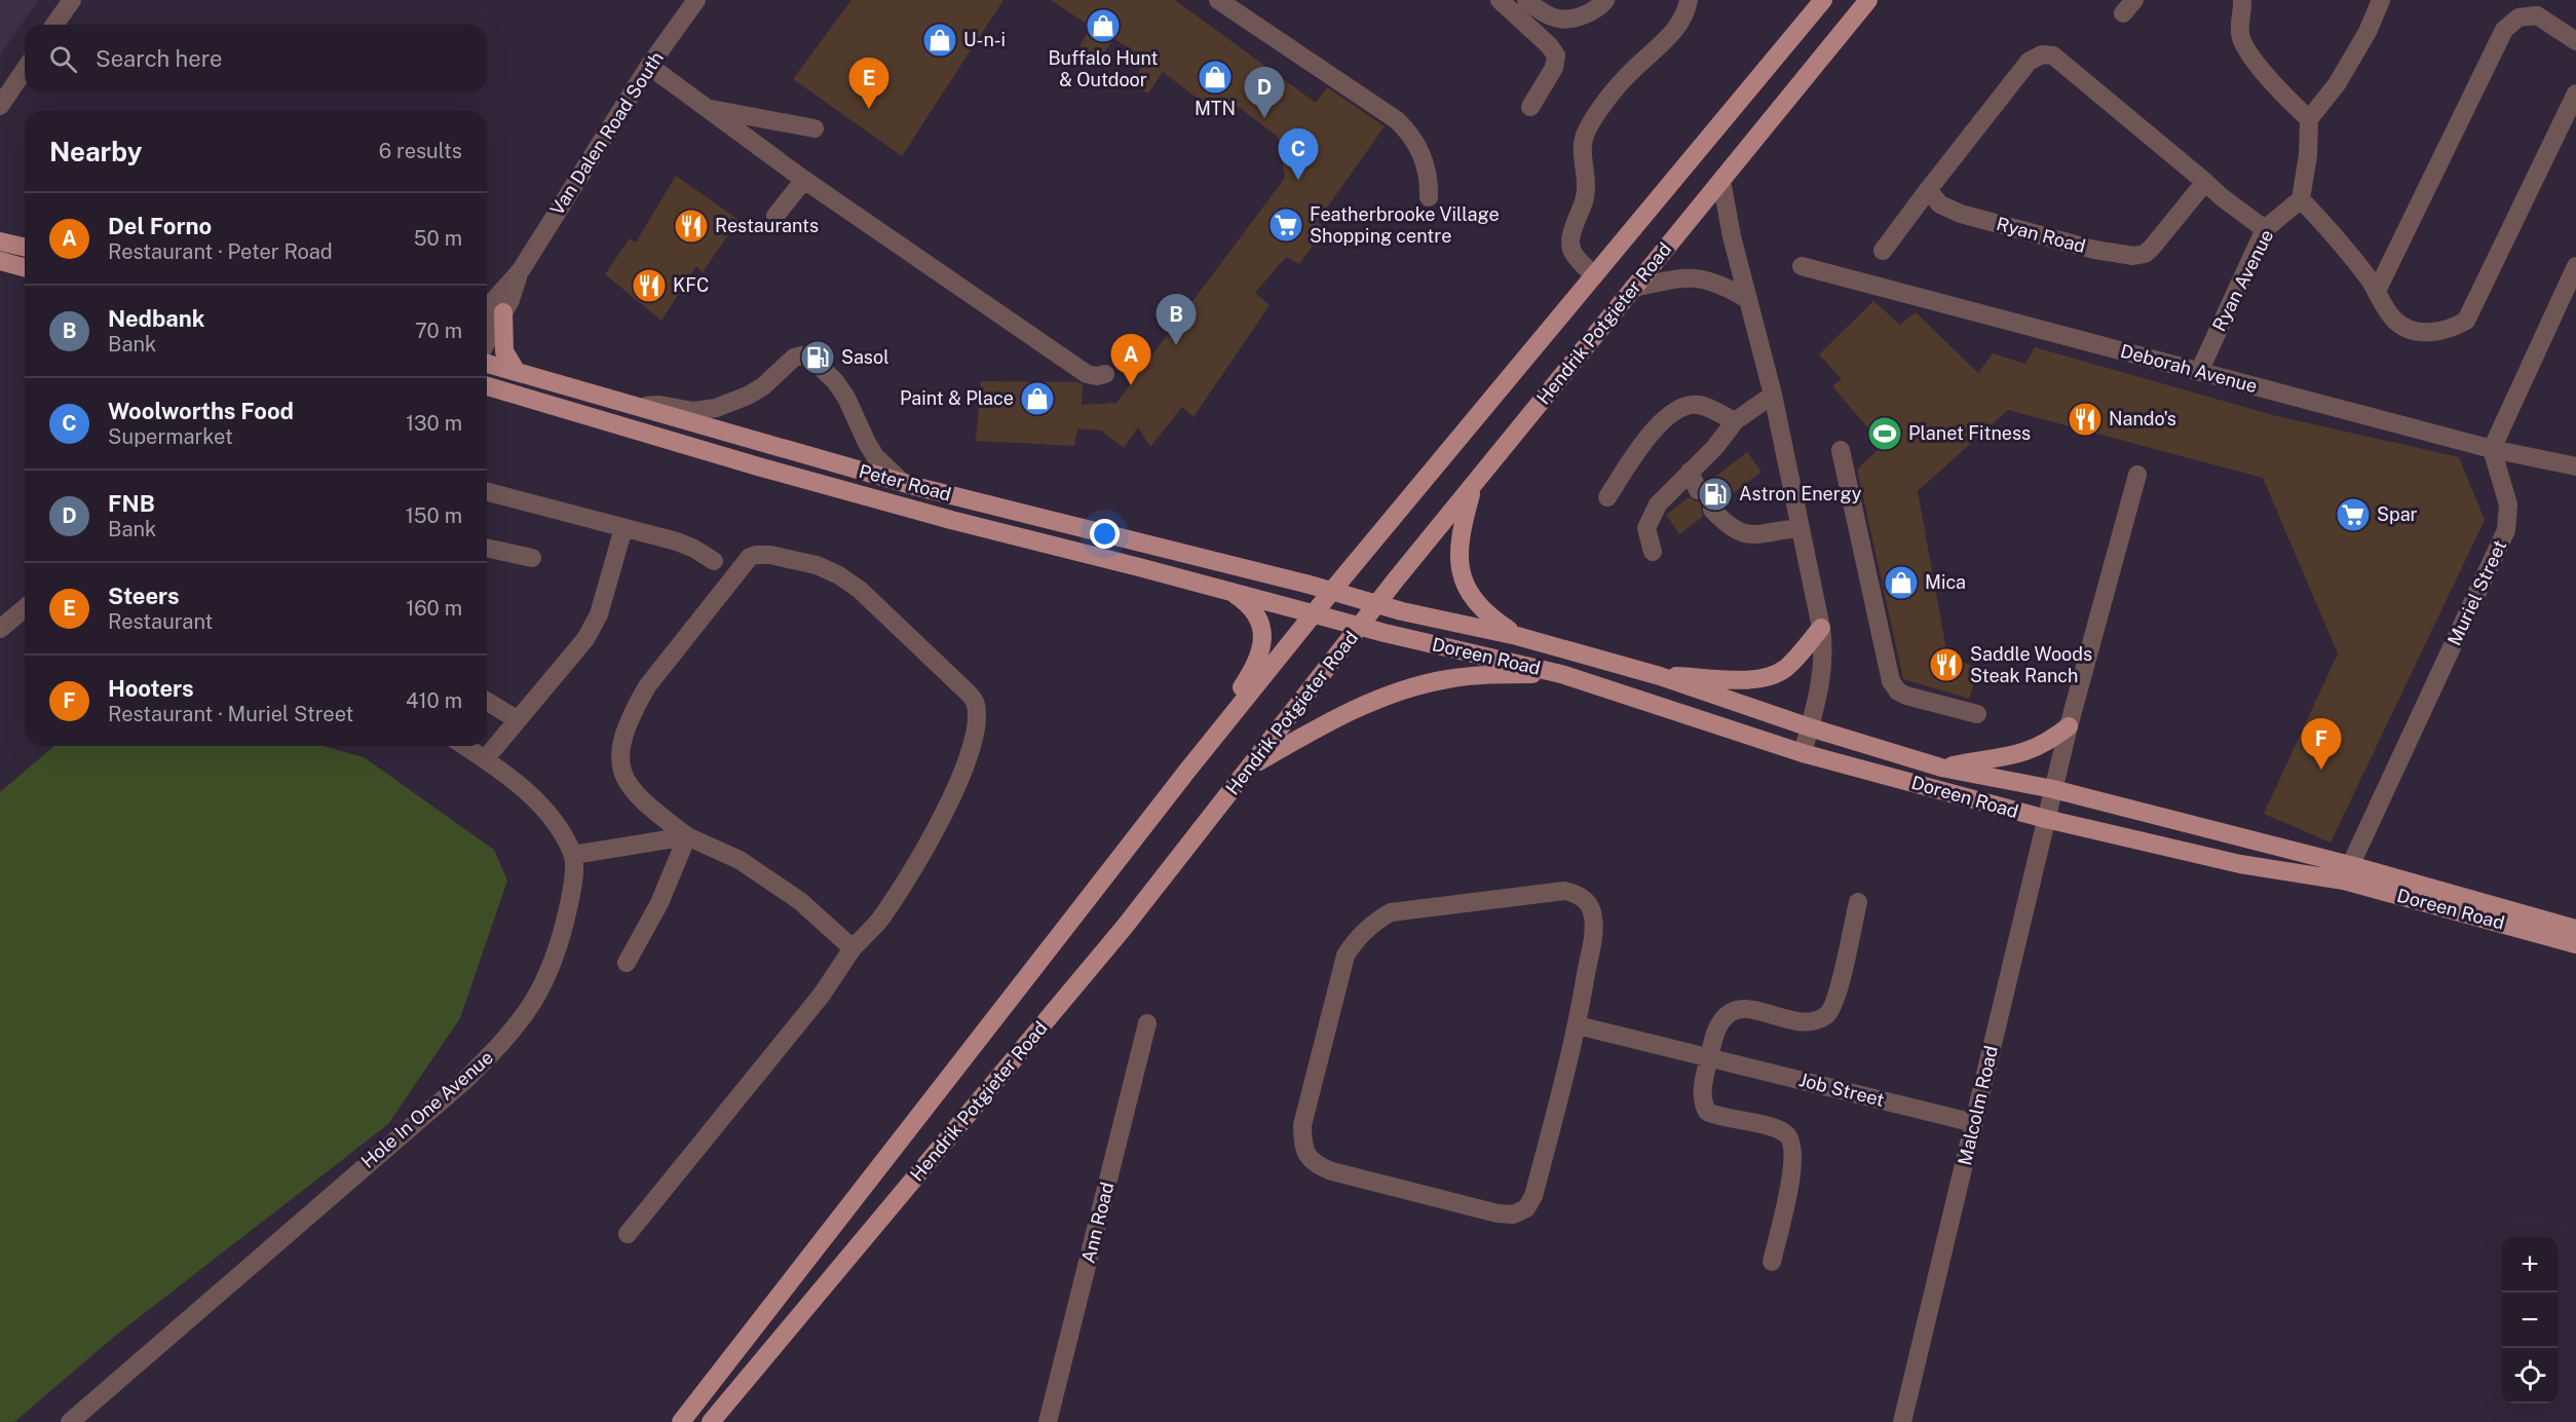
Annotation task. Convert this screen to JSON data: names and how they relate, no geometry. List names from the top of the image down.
{
  "streets": {
    "main road": ["Hendrik Potgieter Road", "Peter Road", "Doreen Road"],
    "street": [
      "Van Dalen Road South",
      "Ryan Road",
      "Ryan Avenue",
      "Deborah Avenue",
      "Muriel Street",
      "Job Street",
      "Malcolm Road",
      "Hole In One Avenue",
      "Ann Road"
    ]
  },
  "crossings": [
    ["Ryan Avenue", "Deborah Avenue"],
    ["Hendrik Potgieter Road", "Peter Road"],
    ["Hendrik Potgieter Road", "Doreen Road"],
    ["Deborah Avenue", "Muriel Street"],
    ["Peter Road", "Doreen Road"],
    ["Muriel Street", "Doreen Road"],
    ["Doreen Road", "Malcolm Road"],
    ["Job Street", "Malcolm Road"]
  ],
  "places": {
    "shop": [
      "Buffalo Hunt & Outdoor",
      "U-n-i",
      "MTN",
      "Paint & Place",
      "Mica"
    ],
    "supermarket": ["Featherbrooke Village Shopping centre", "Spar"],
    "restaurant": [
      "Restaurants",
      "KFC",
      "Nando's",
      "Saddle Woods Steak Ranch"
    ],
    "fuel station": ["Sasol", "Astron Energy"],
    "sports": ["Planet Fitness"]
  },
  "page": {
    "search": "Search here",
    "pins": [
      "E",
      "D",
      "C",
      "B",
      "A",
      "F"
    ],
    "heading": ["Nearby", "6 results"],
    "list": [
      {
        "mark": "A",
        "name": "Del Forno",
        "note": "Restaurant · Peter Road",
        "value": "50 m"
      },
      {
        "mark": "B",
        "name": "Nedbank",
        "note": "Bank",
        "value": "70 m"
      },
      {
        "mark": "C",
        "name": "Woolworths Food",
        "note": "Supermarket",
        "value": "130 m"
      },
      {
        "mark": "D",
        "name": "FNB",
        "note": "Bank",
        "value": "150 m"
      },
      {
        "mark": "E",
        "name": "Steers",
        "note": "Restaurant",
        "value": "160 m"
      },
      {
        "mark": "F",
        "name": "Hooters",
        "note": "Restaurant · Muriel Street",
        "value": "410 m"
      }
    ],
    "map_buttons": ["+", "−"]
  }
}
